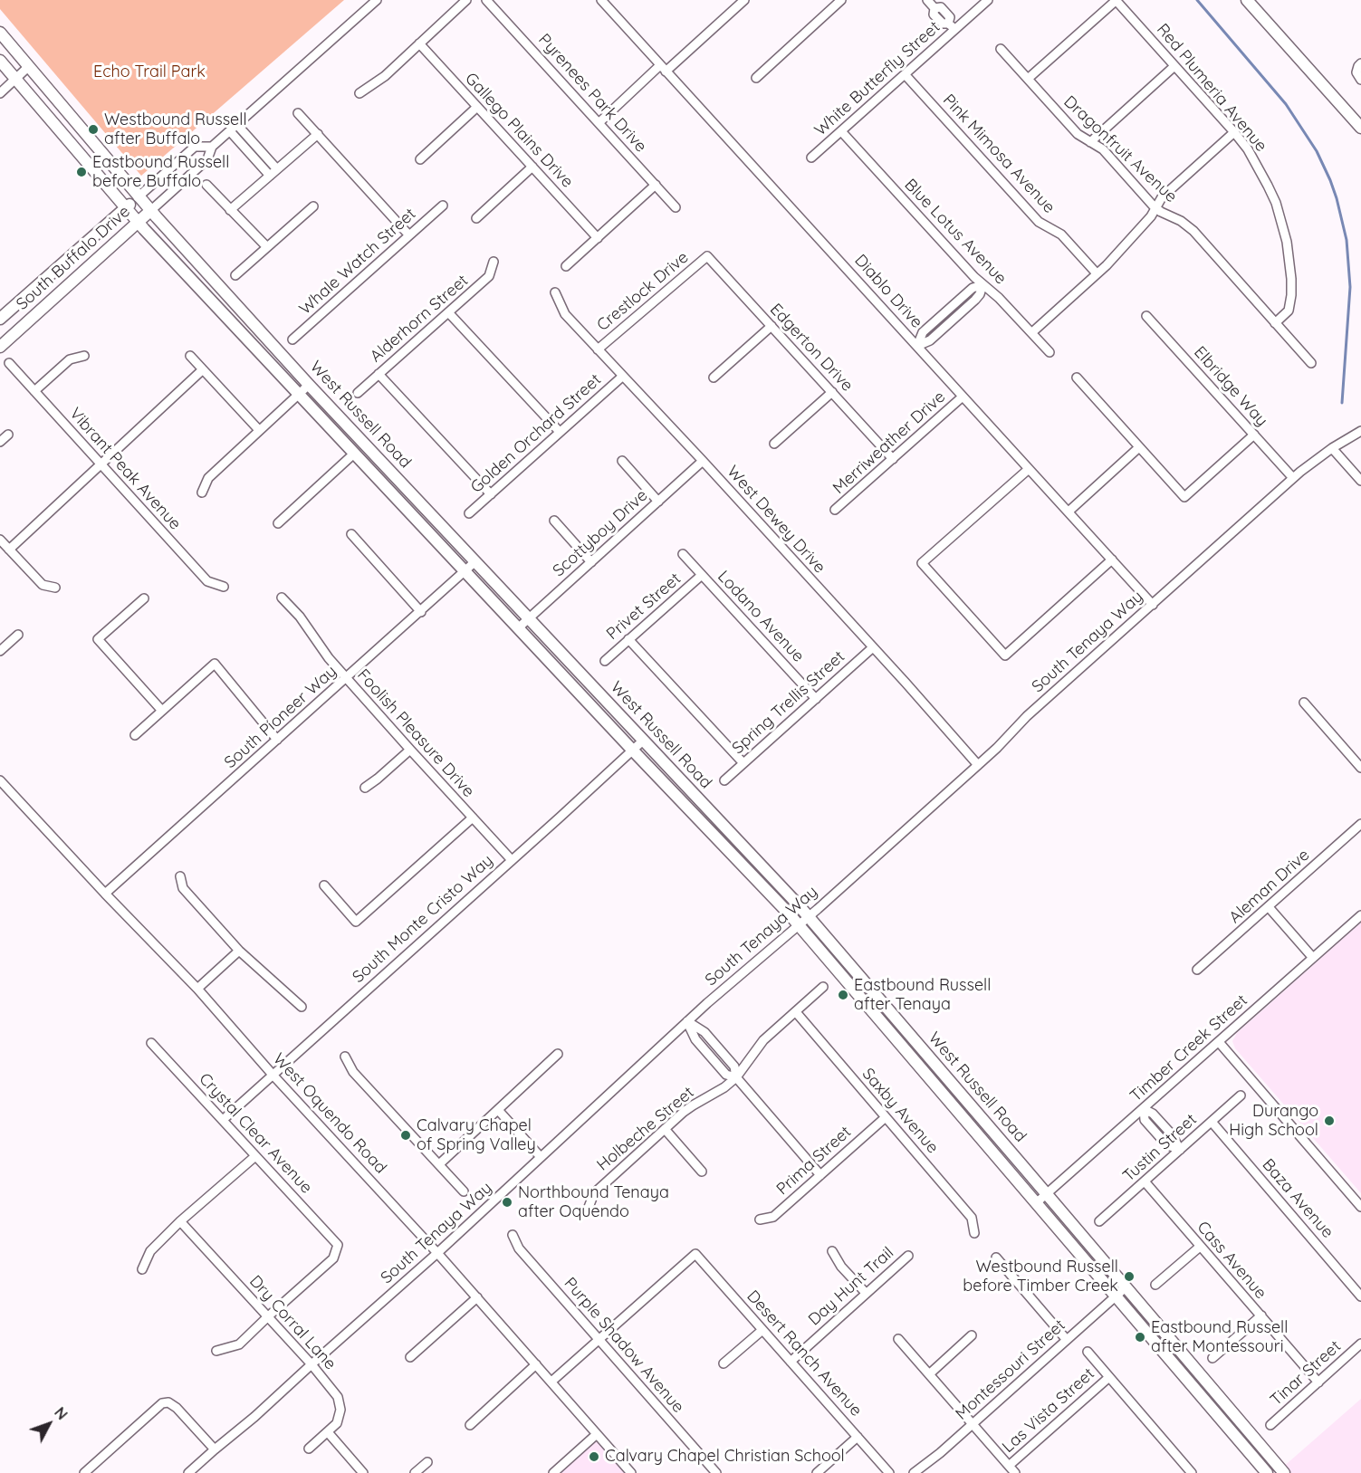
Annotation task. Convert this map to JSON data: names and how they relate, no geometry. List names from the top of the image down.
{
  "streets": {
    "main road": ["South Buffalo Drive", "West Russell Road"],
    "street": [
      "White Butterfly Street",
      "Red Plumeria Avenue",
      "Pyrenees Park Drive",
      "Gallego Plains Drive",
      "Dragonfruit Avenue",
      "Pink Mimosa Avenue",
      "Blue Lotus Avenue",
      "Whale Watch Street",
      "Crestlock Drive",
      "Diablo Drive",
      "Alderhorn Street",
      "Edgerton Drive",
      "Elbridge Way",
      "Golden Orchard Street",
      "Merriweather Drive",
      "Vibrant Peak Avenue",
      "West Dewey Drive",
      "Scottyboy Drive",
      "Privet Street",
      "Lodano Avenue",
      "South Tenaya Way",
      "Spring Trellis Street",
      "South Pioneer Way",
      "Foolish Pleasure Drive",
      "Aleman Drive",
      "South Monte Cristo Way",
      "Timber Creek Street",
      "Saxby Avenue",
      "West Oquendo Road",
      "Holbeche Street",
      "Crystal Clear Avenue",
      "Tustin Street",
      "Prima Street",
      "Baza Avenue",
      "Cass Avenue",
      "Day Hunt Trail",
      "Dry Corral Lane",
      "Purple Shadow Avenue",
      "Desert Ranch Avenue",
      "Montessouri Street",
      "Tinar Street",
      "Las Vista Street"
    ]
  },
  "crossings": [
    ["White Butterfly Street", "Pink Mimosa Avenue"],
    ["White Butterfly Street", "Blue Lotus Avenue"],
    ["Red Plumeria Avenue", "Dragonfruit Avenue"],
    ["South Buffalo Drive", "West Russell Road"],
    ["Crestlock Drive", "Edgerton Drive"],
    ["Crestlock Drive", "West Dewey Drive"],
    ["Diablo Drive", "Merriweather Drive"],
    ["Diablo Drive", "South Tenaya Way"],
    ["Edgerton Drive", "Merriweather Drive"],
    ["Elbridge Way", "South Tenaya Way"],
    ["West Russell Road", "Scottyboy Drive"],
    ["West Russell Road", "South Tenaya Way"],
    ["West Russell Road", "South Pioneer Way"],
    ["West Russell Road", "South Monte Cristo Way"],
    ["West Russell Road", "Timber Creek Street"],
    ["West Russell Road", "Montessouri Street"],
    ["Golden Orchard Street", "West Dewey Drive"],
    ["West Dewey Drive", "Scottyboy Drive"],
    ["West Dewey Drive", "South Tenaya Way"],
    ["West Dewey Drive", "Spring Trellis Street"],
    ["Privet Street", "Lodano Avenue"],
    ["Lodano Avenue", "Spring Trellis Street"],
    ["South Tenaya Way", "West Oquendo Road"],
    ["South Tenaya Way", "Dry Corral Lane"],
    ["South Pioneer Way", "Foolish Pleasure Drive"],
    ["South Pioneer Way", "West Oquendo Road"],
    ["Foolish Pleasure Drive", "South Monte Cristo Way"],
    ["South Monte Cristo Way", "West Oquendo Road"],
    ["South Monte Cristo Way", "Crystal Clear Avenue"],
    ["Saxby Avenue", "Holbeche Street"],
    ["Saxby Avenue", "Prima Street"],
    ["Crystal Clear Avenue", "Dry Corral Lane"],
    ["Tustin Street", "Baza Avenue"],
    ["Tustin Street", "Cass Avenue"],
    ["Cass Avenue", "Tinar Street"],
    ["Day Hunt Trail", "Desert Ranch Avenue"],
    ["Purple Shadow Avenue", "Desert Ranch Avenue"]
  ],
  "parks": ["Echo Trail Park"],
  "places": [
    "Westbound Russell after Buffalo",
    "Eastbound Russell before Buffalo",
    "Eastbound Russell after Tenaya",
    "Durango High School",
    "Calvary Chapel of Spring Valley",
    "Northbound Tenaya after Oquendo",
    "Westbound Russell before Timber Creek",
    "Eastbound Russell after Montessouri",
    "Calvary Chapel Christian School"
  ],
  "north": "top right"
}
